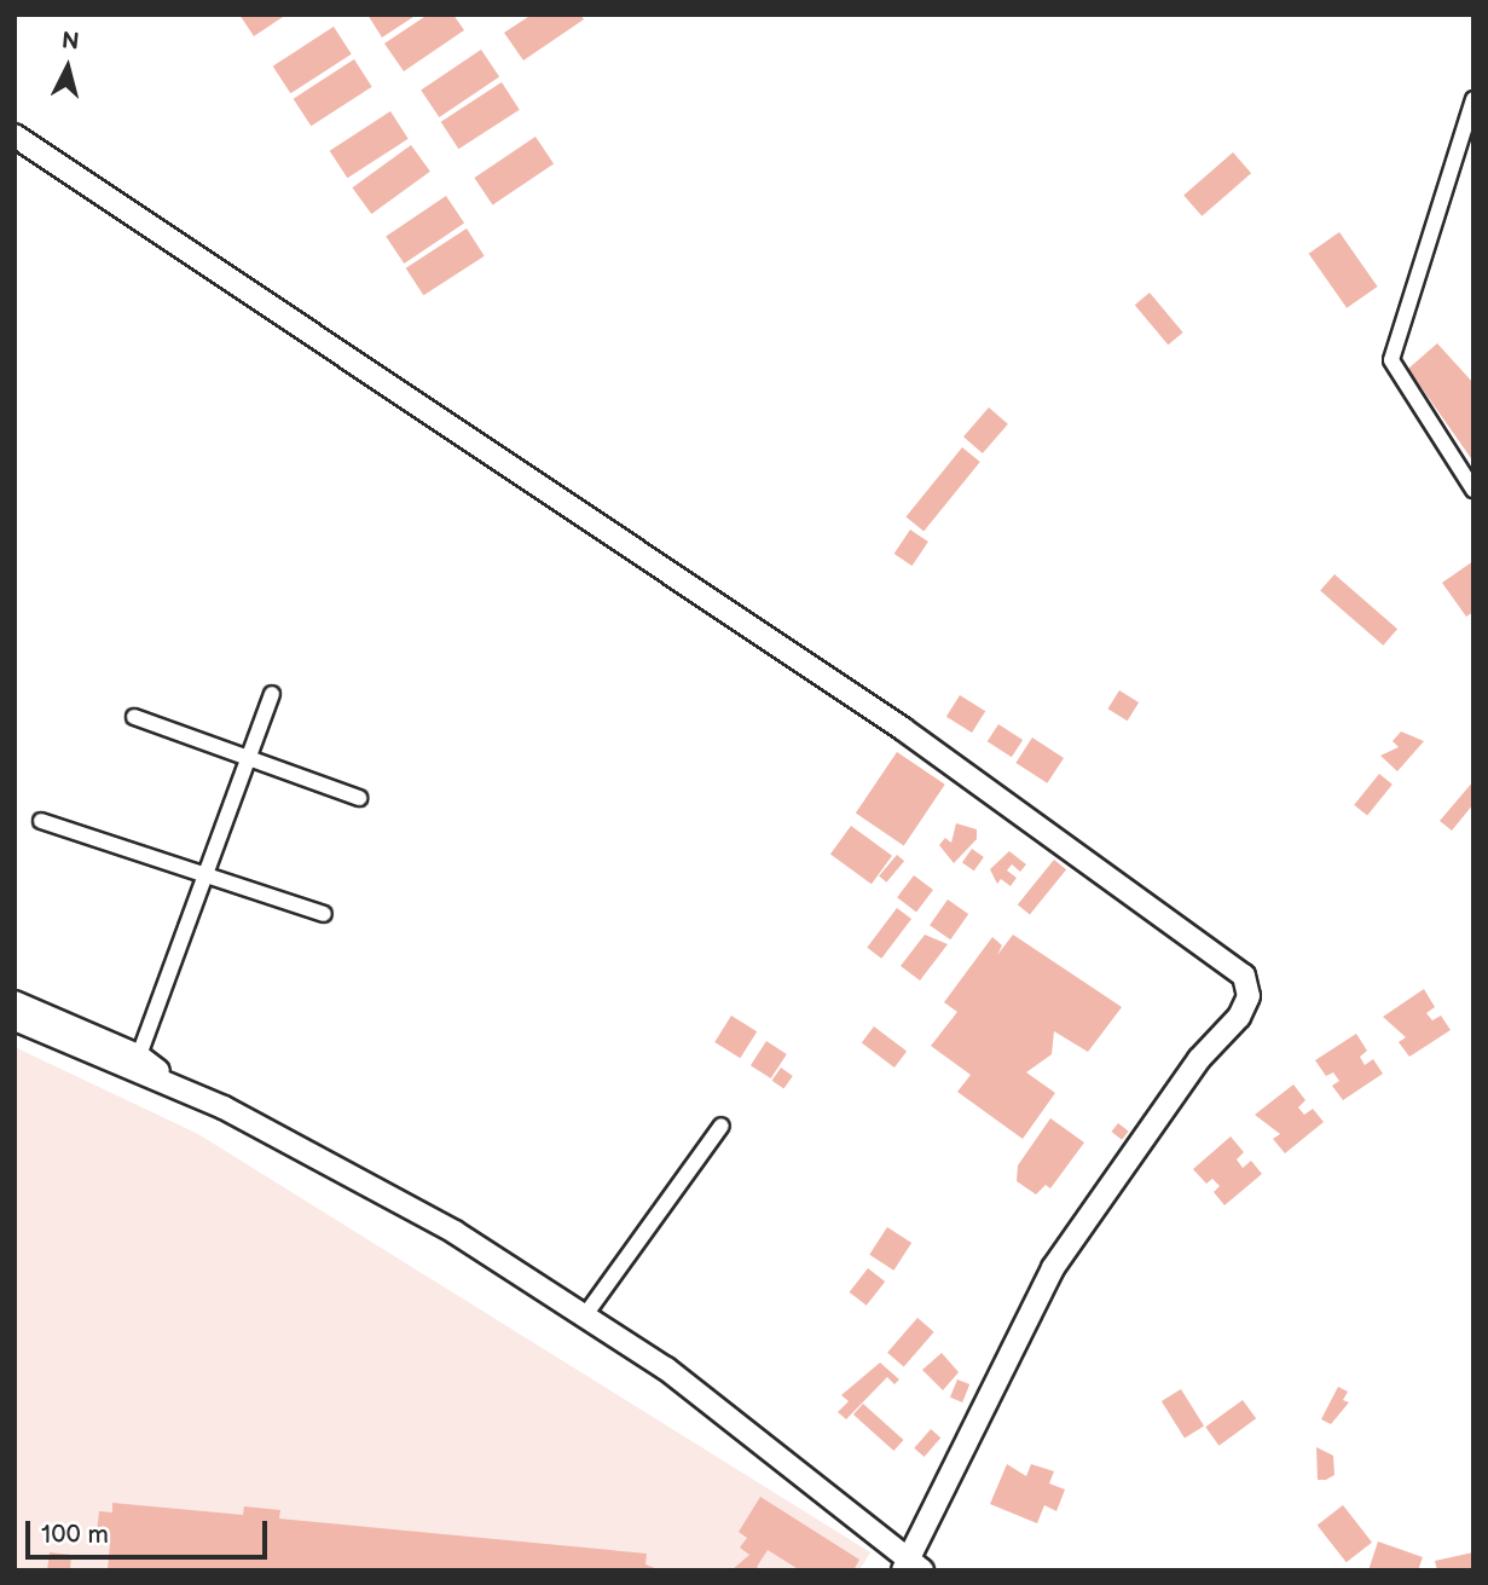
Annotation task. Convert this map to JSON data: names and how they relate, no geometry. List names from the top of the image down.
{
  "scale_bar": "100 m",
  "north": "top"
}
